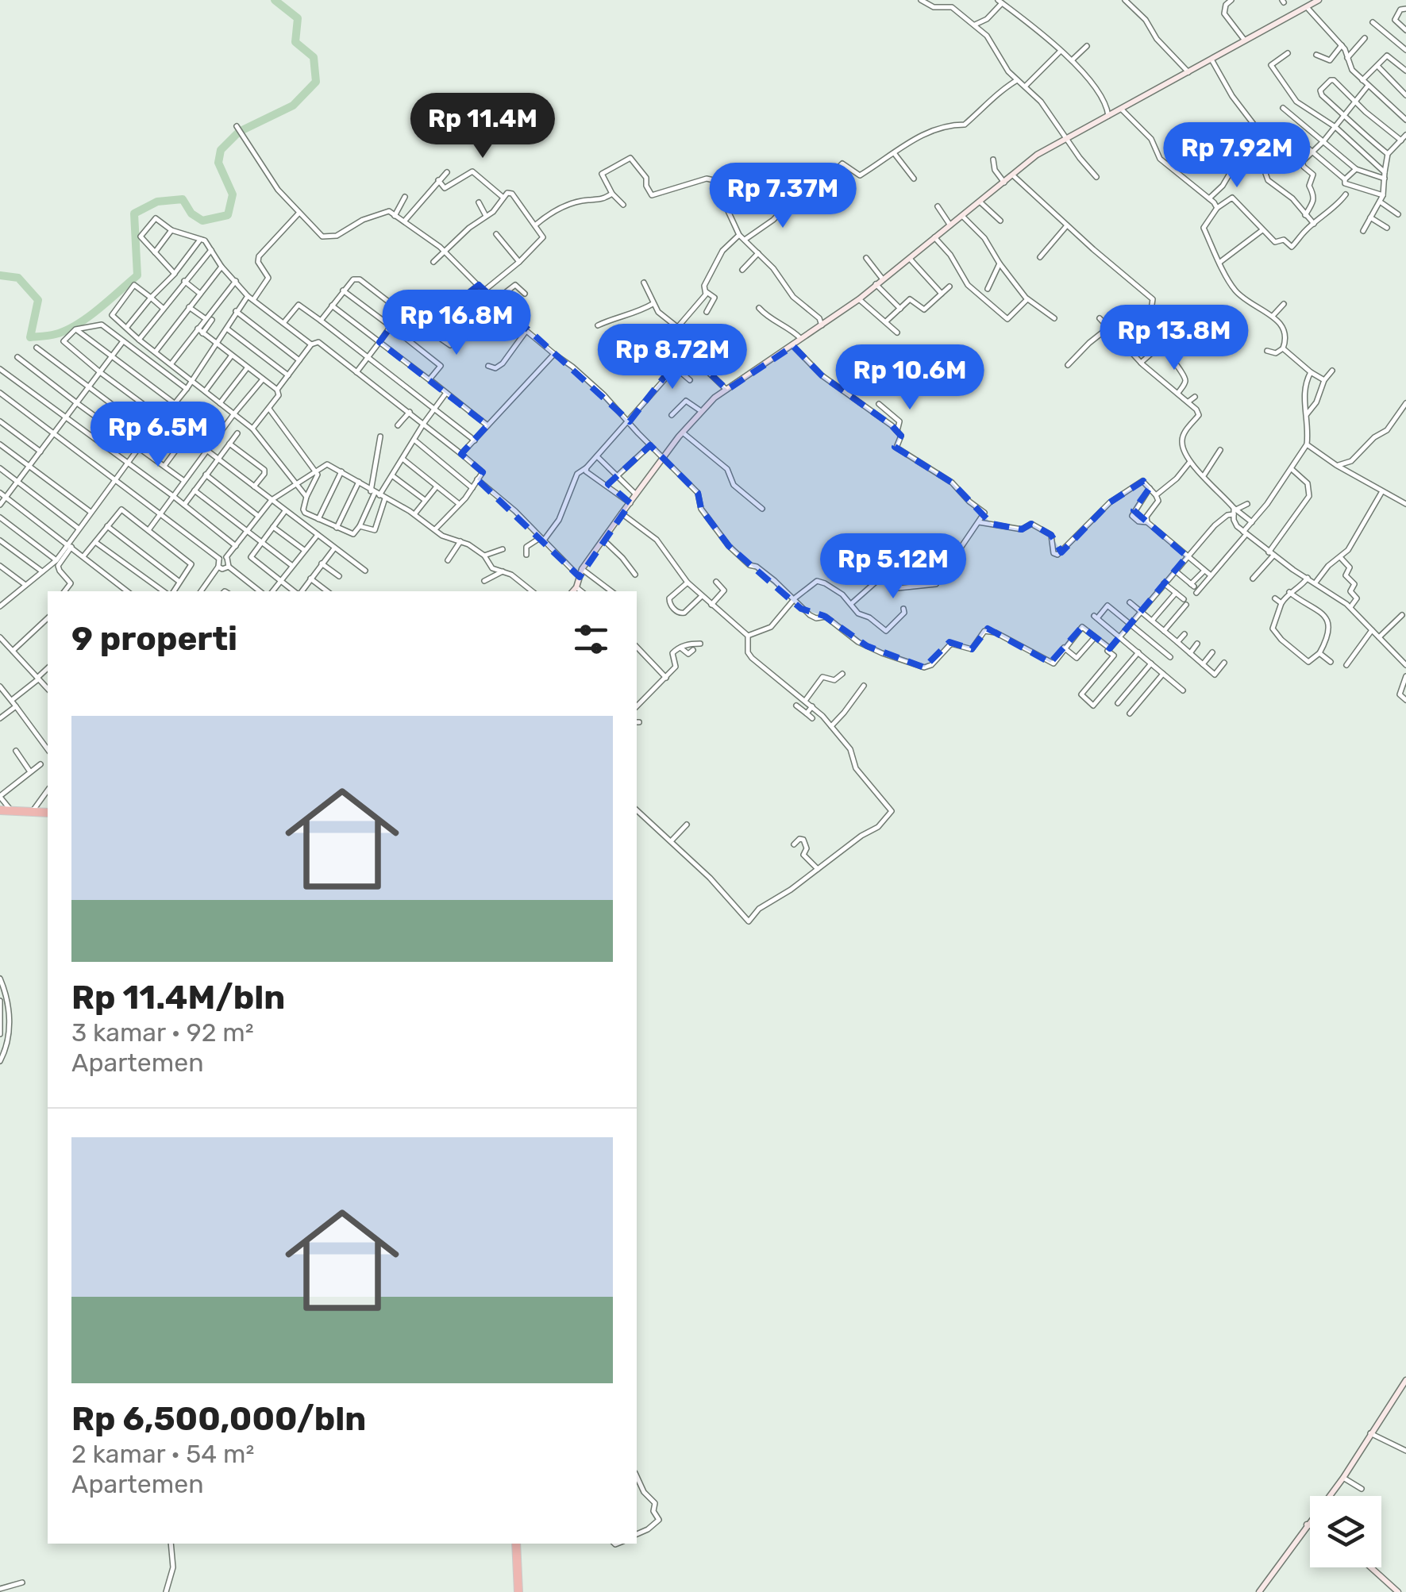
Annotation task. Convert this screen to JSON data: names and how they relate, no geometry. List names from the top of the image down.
{
  "page": {
    "price": [
      "Rp 11.4M",
      "Rp 7.92M",
      "Rp 7.37M",
      "Rp 16.8M",
      "Rp 13.8M",
      "Rp 8.72M",
      "Rp 10.6M",
      "Rp 6.5M",
      "Rp 5.12M"
    ],
    "heading": "9 properti",
    "list": [
      {
        "name": "Rp 11.4M/bln",
        "note": "3 kamar · 92 m² · Apartemen"
      },
      {
        "name": "Rp 6,500,000/bln",
        "note": "2 kamar · 54 m² · Apartemen"
      }
    ]
  }
}
